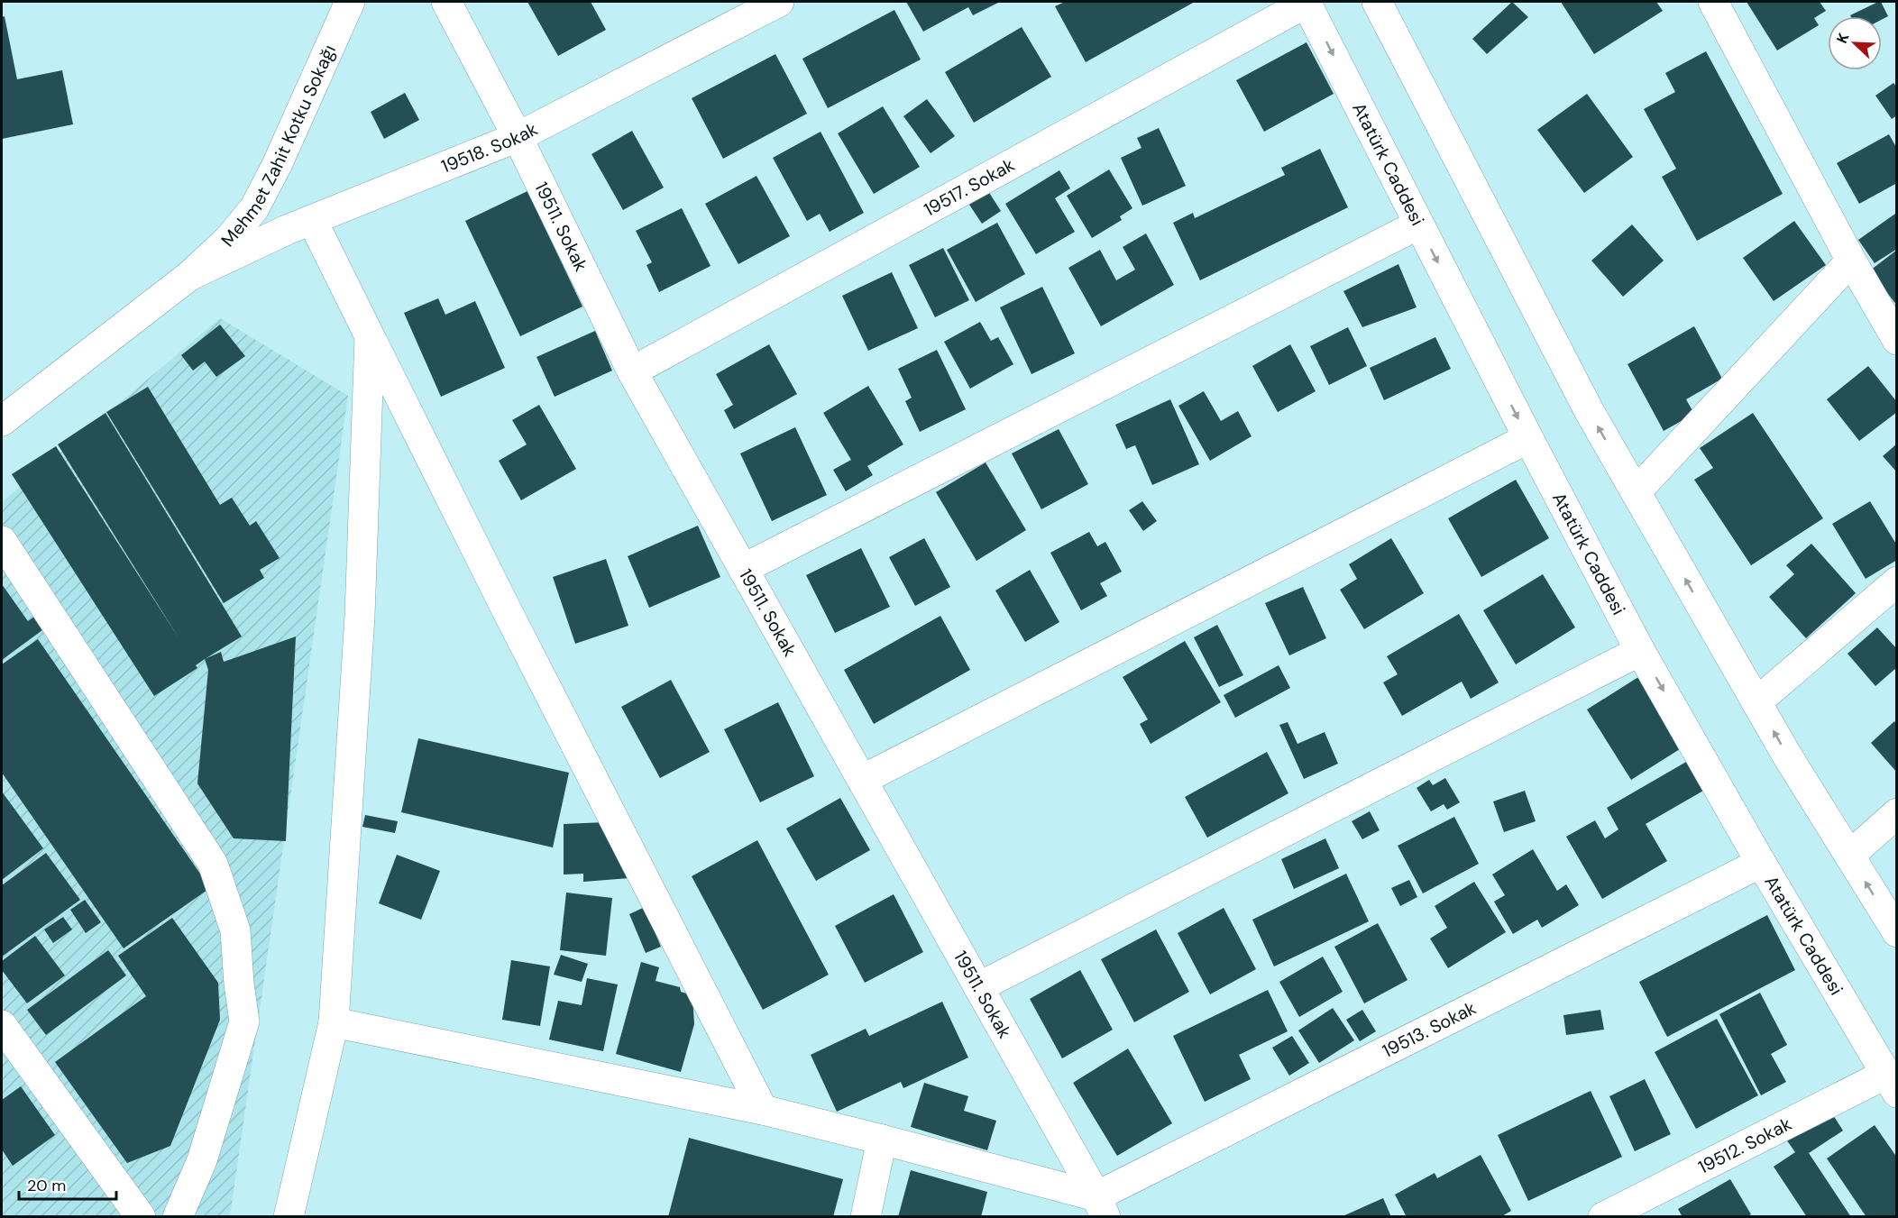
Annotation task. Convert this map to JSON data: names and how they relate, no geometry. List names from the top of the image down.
{
  "streets": {
    "street": [
      "Mehmet Zahit Kotku Sokağı",
      "19518. Sokak",
      "Atatürk Caddesi",
      "19517. Sokak",
      "19511. Sokak",
      "19513. Sokak",
      "19512. Sokak"
    ]
  },
  "crossings": [
    ["Mehmet Zahit Kotku Sokağı", "19518. Sokak"],
    ["19518. Sokak", "19511. Sokak"],
    ["Atatürk Caddesi", "19517. Sokak"],
    ["Atatürk Caddesi", "19513. Sokak"],
    ["Atatürk Caddesi", "19512. Sokak"],
    ["19517. Sokak", "19511. Sokak"],
    ["19511. Sokak", "19513. Sokak"]
  ],
  "scale_bar": "20 m",
  "north": "top left"
}
